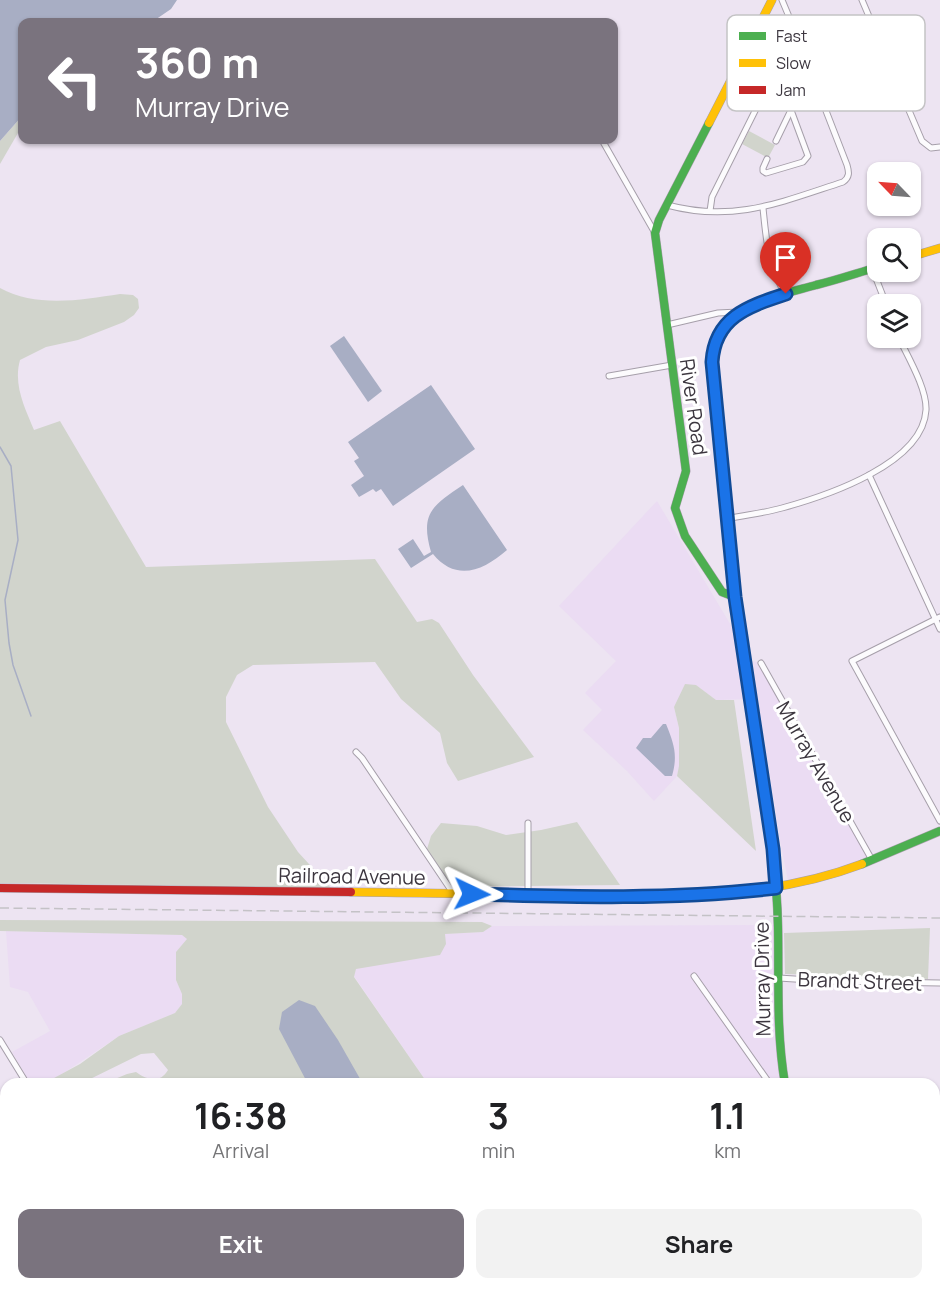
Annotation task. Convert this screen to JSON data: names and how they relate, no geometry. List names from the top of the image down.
{
  "streets": {
    "street": [
      "River Road",
      "Murray Avenue",
      "Railroad Avenue",
      "Murray Drive",
      "Brandt Street"
    ]
  },
  "crossings": [
    ["River Road", "Murray Drive"],
    ["Murray Avenue", "Railroad Avenue"],
    ["Railroad Avenue", "Murray Drive"],
    ["Murray Drive", "Brandt Street"]
  ],
  "legend": ["Fast", "Slow", "Jam"],
  "north": "top left",
  "page": {
    "turn": ["360 m", "Murray Drive"],
    "eta": [
      "16:38",
      "Arrival",
      "3",
      "min",
      "1.1",
      "km"
    ],
    "buttons": ["Exit", "Share"]
  }
}
